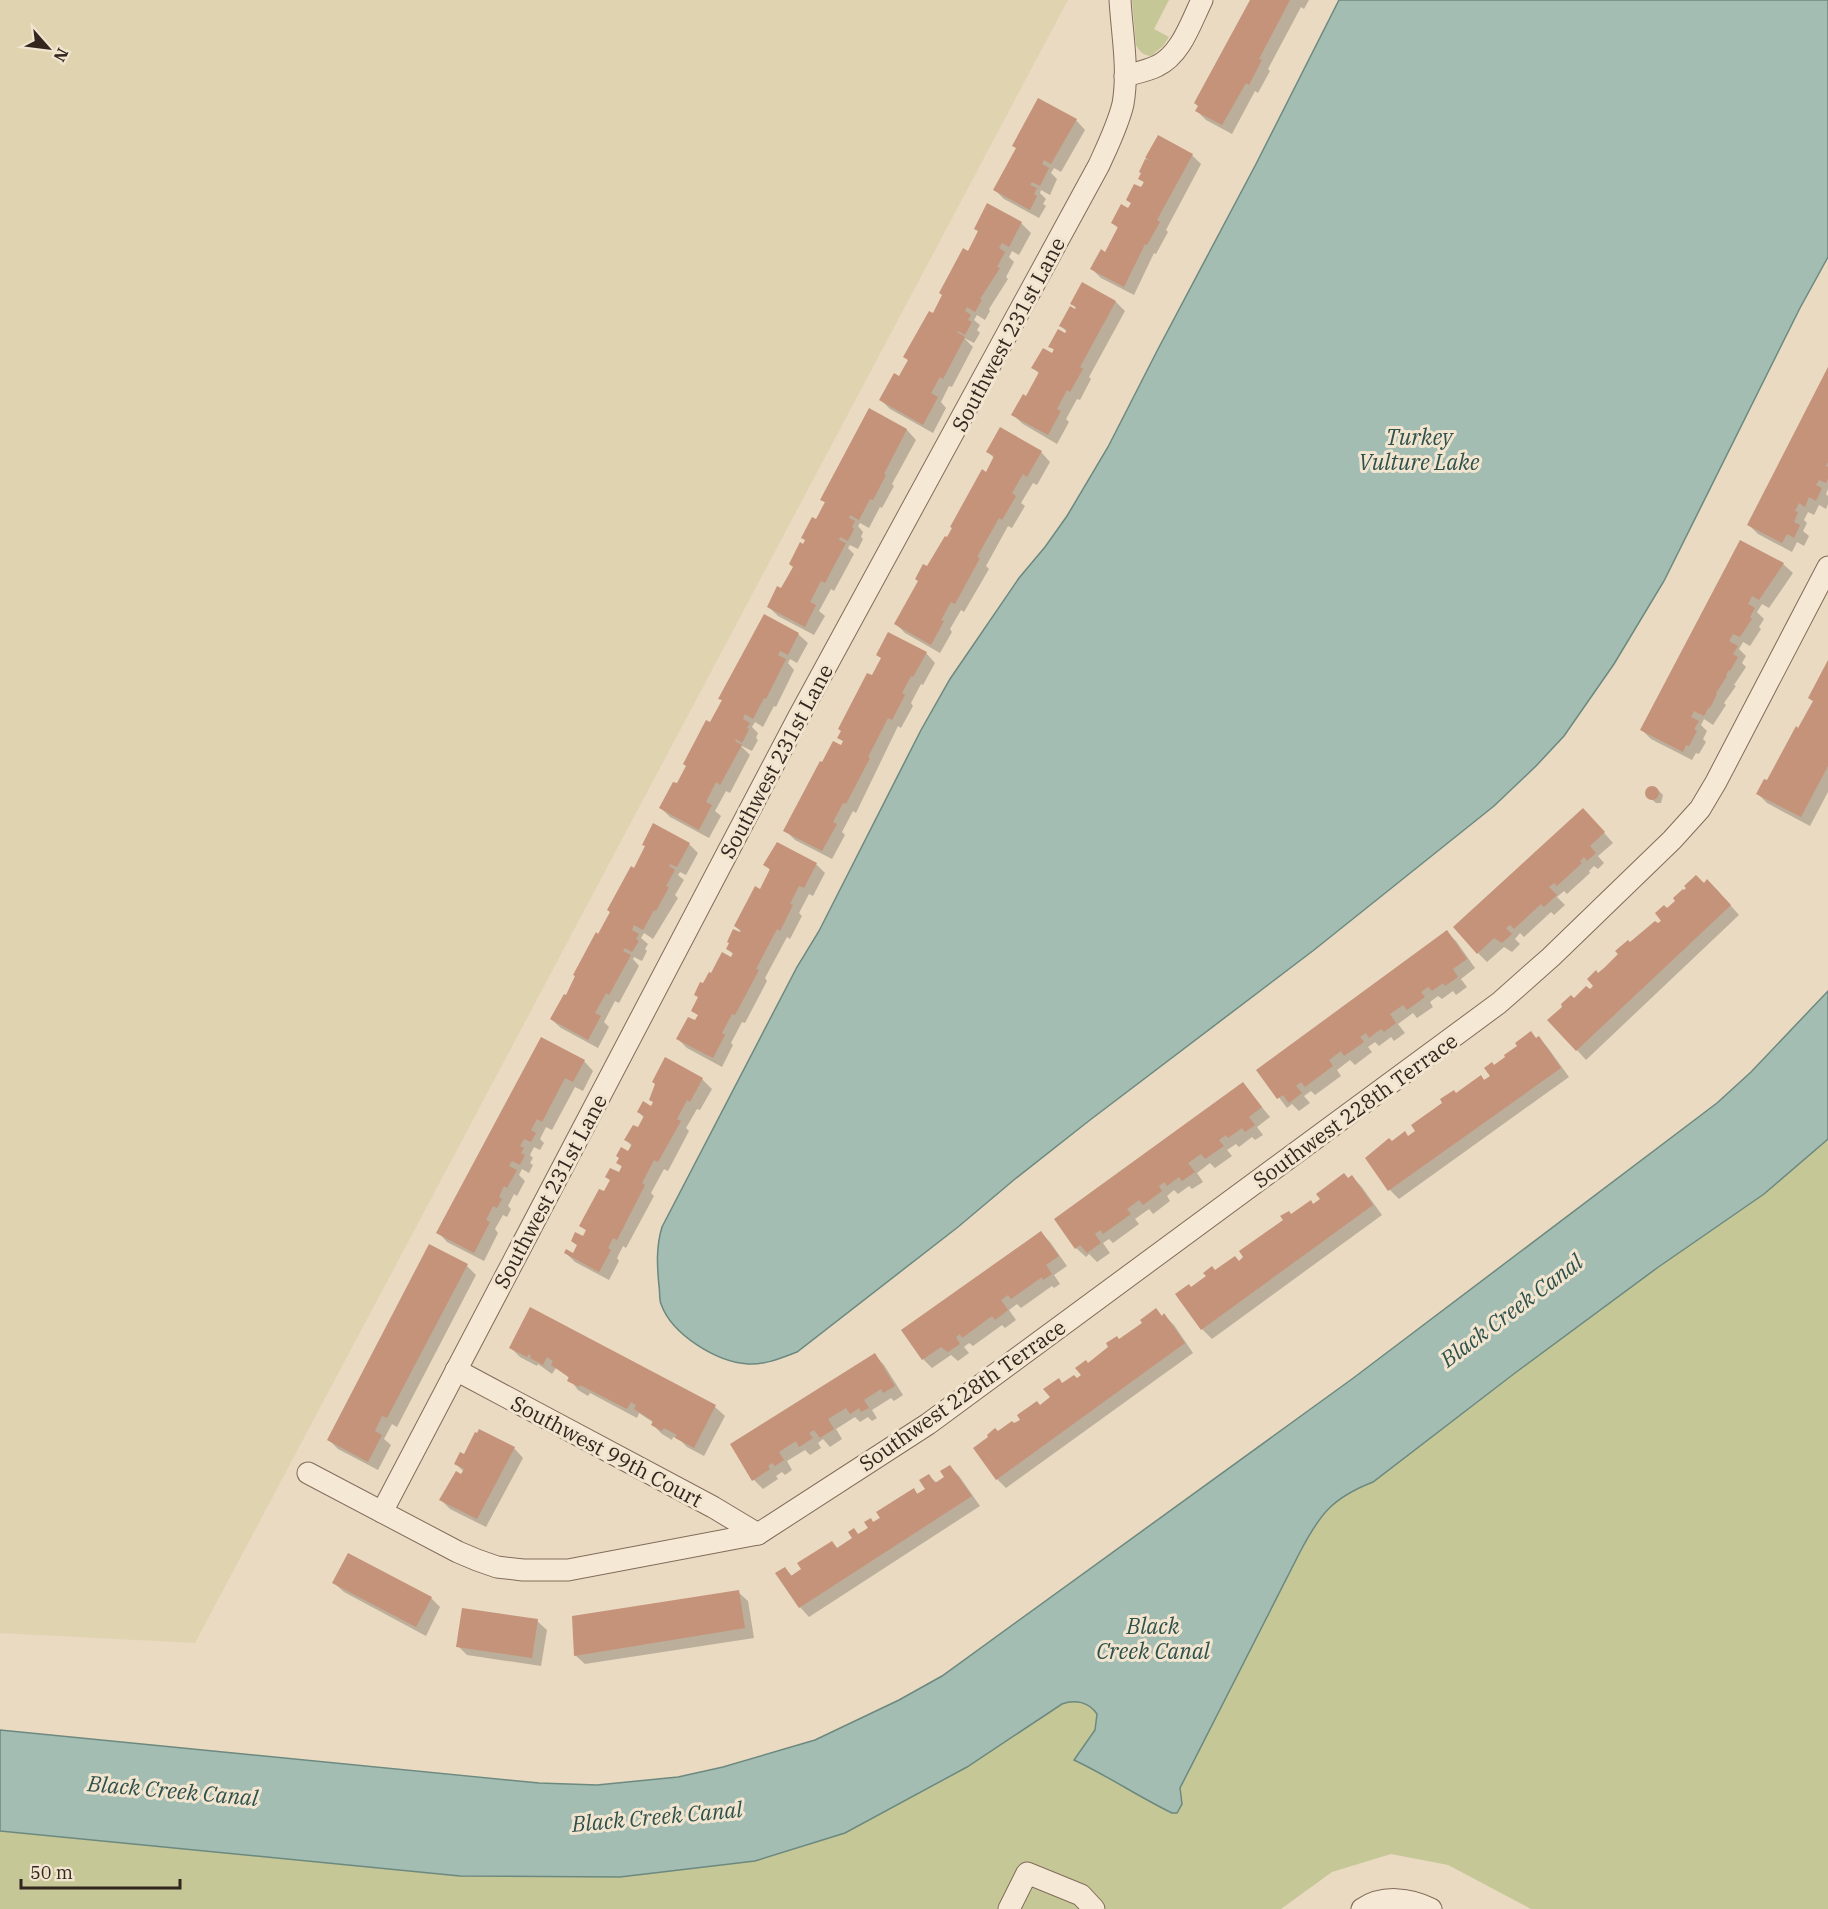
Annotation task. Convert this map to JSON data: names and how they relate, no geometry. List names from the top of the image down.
{
  "streets": {
    "street": ["Southwest 231st Lane", "Southwest 228th Terrace", "Southwest 99th Court"]
  },
  "crossings": [
    ["Southwest 231st Lane", "Southwest 99th Court"],
    ["Southwest 228th Terrace", "Southwest 99th Court"]
  ],
  "water": ["Turkey Vulture Lake", "Black Creek Canal"],
  "scale_bar": "50 m",
  "north": "bottom right"
}
